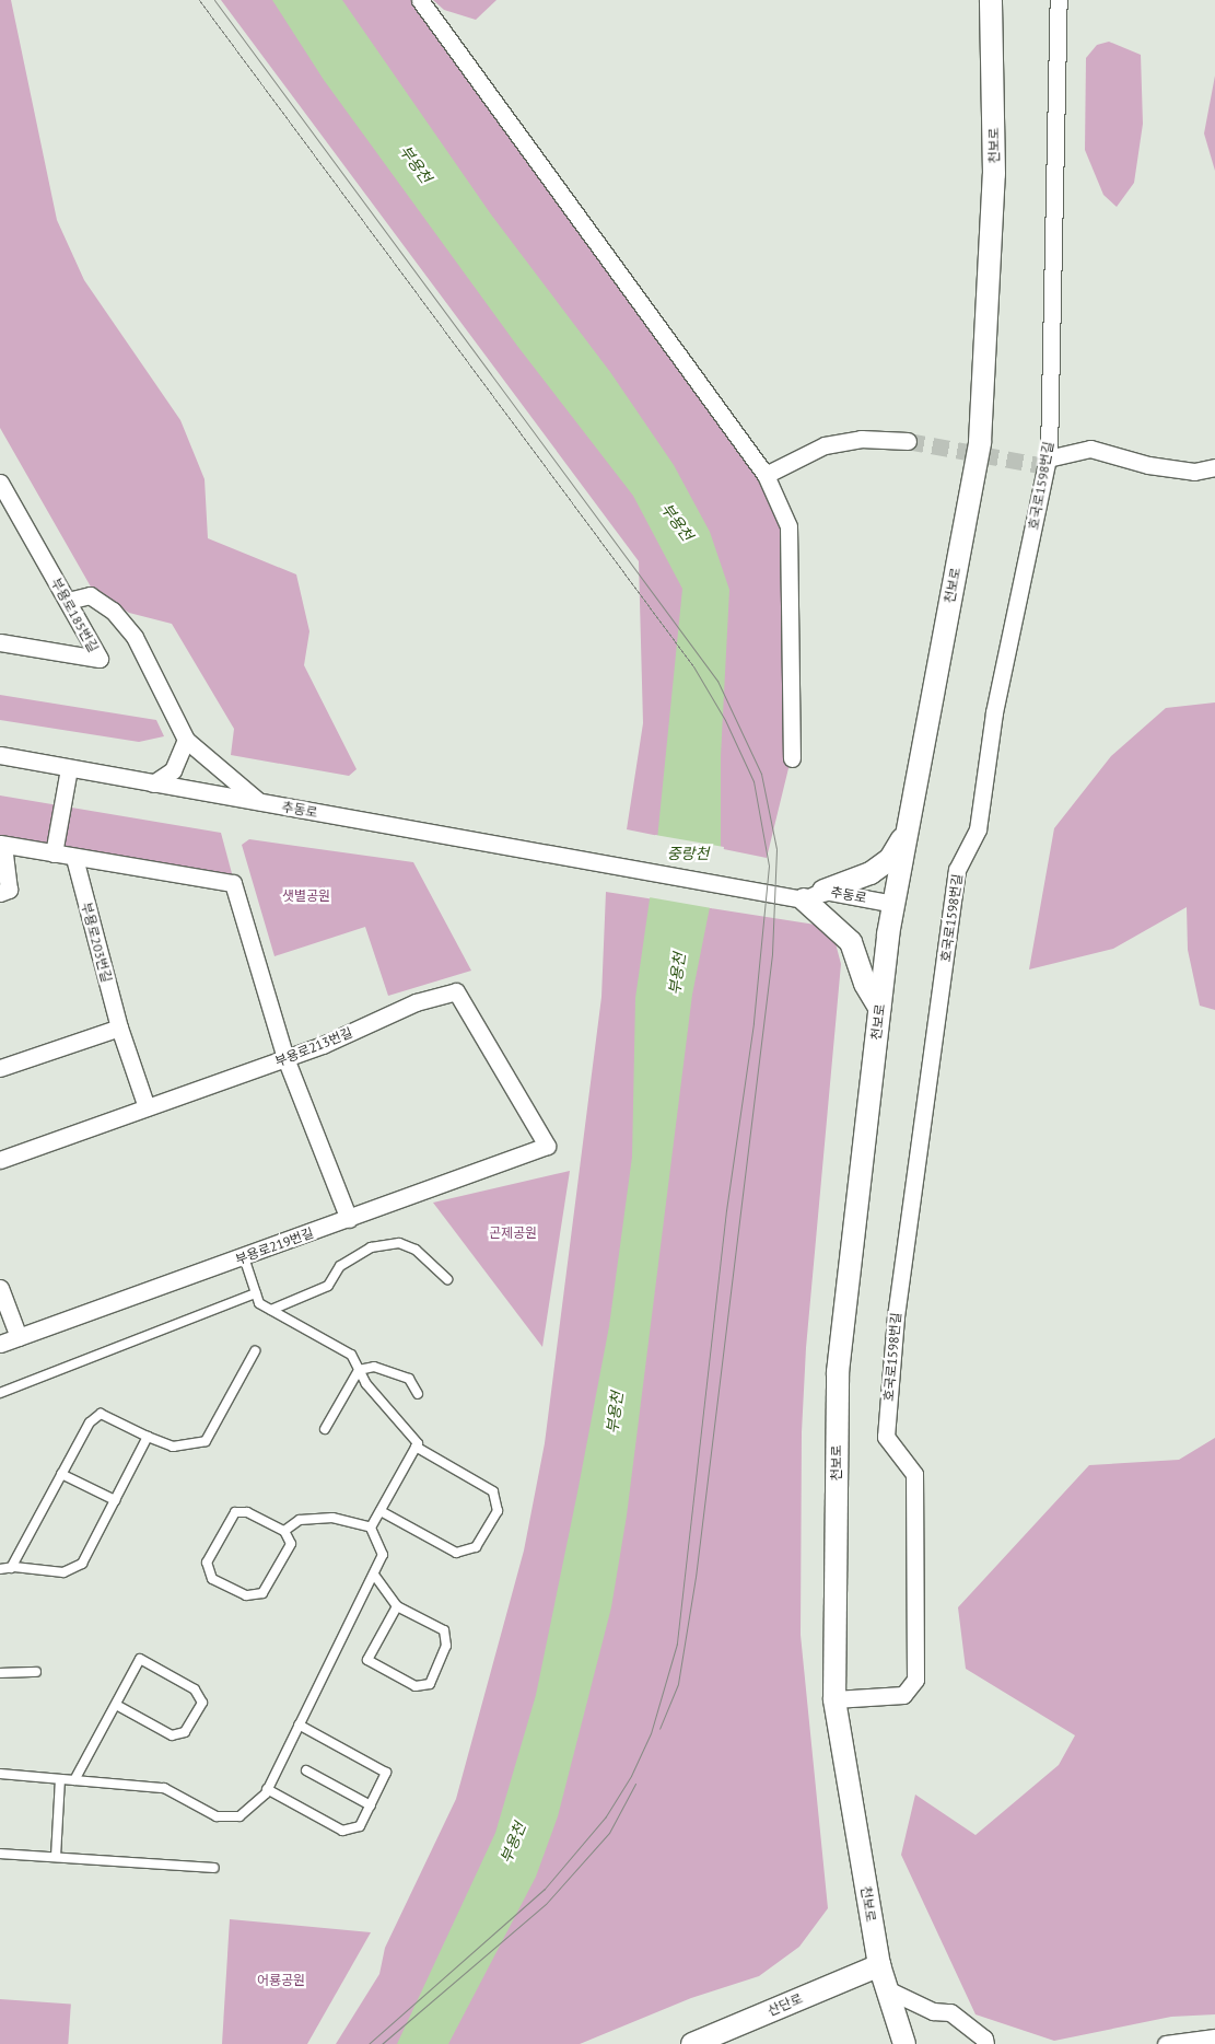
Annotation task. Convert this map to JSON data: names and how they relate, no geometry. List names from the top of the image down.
{
  "streets": {
    "main road": ["천보로", "산단로"],
    "street": [
      "호국로1598번길",
      "부용로185번길",
      "추동로",
      "부용로203번길",
      "부용로213번길",
      "부용로219번길"
    ]
  },
  "crossings": [
    ["천보로", "호국로1598번길"],
    ["천보로", "추동로"],
    ["천보로", "산단로"],
    ["부용로203번길", "부용로213번길"],
    ["부용로213번길", "부용로219번길"]
  ],
  "water": ["부용천", "중랑천"],
  "parks": ["샛별공원", "곤제공원", "어룡공원"]
}
